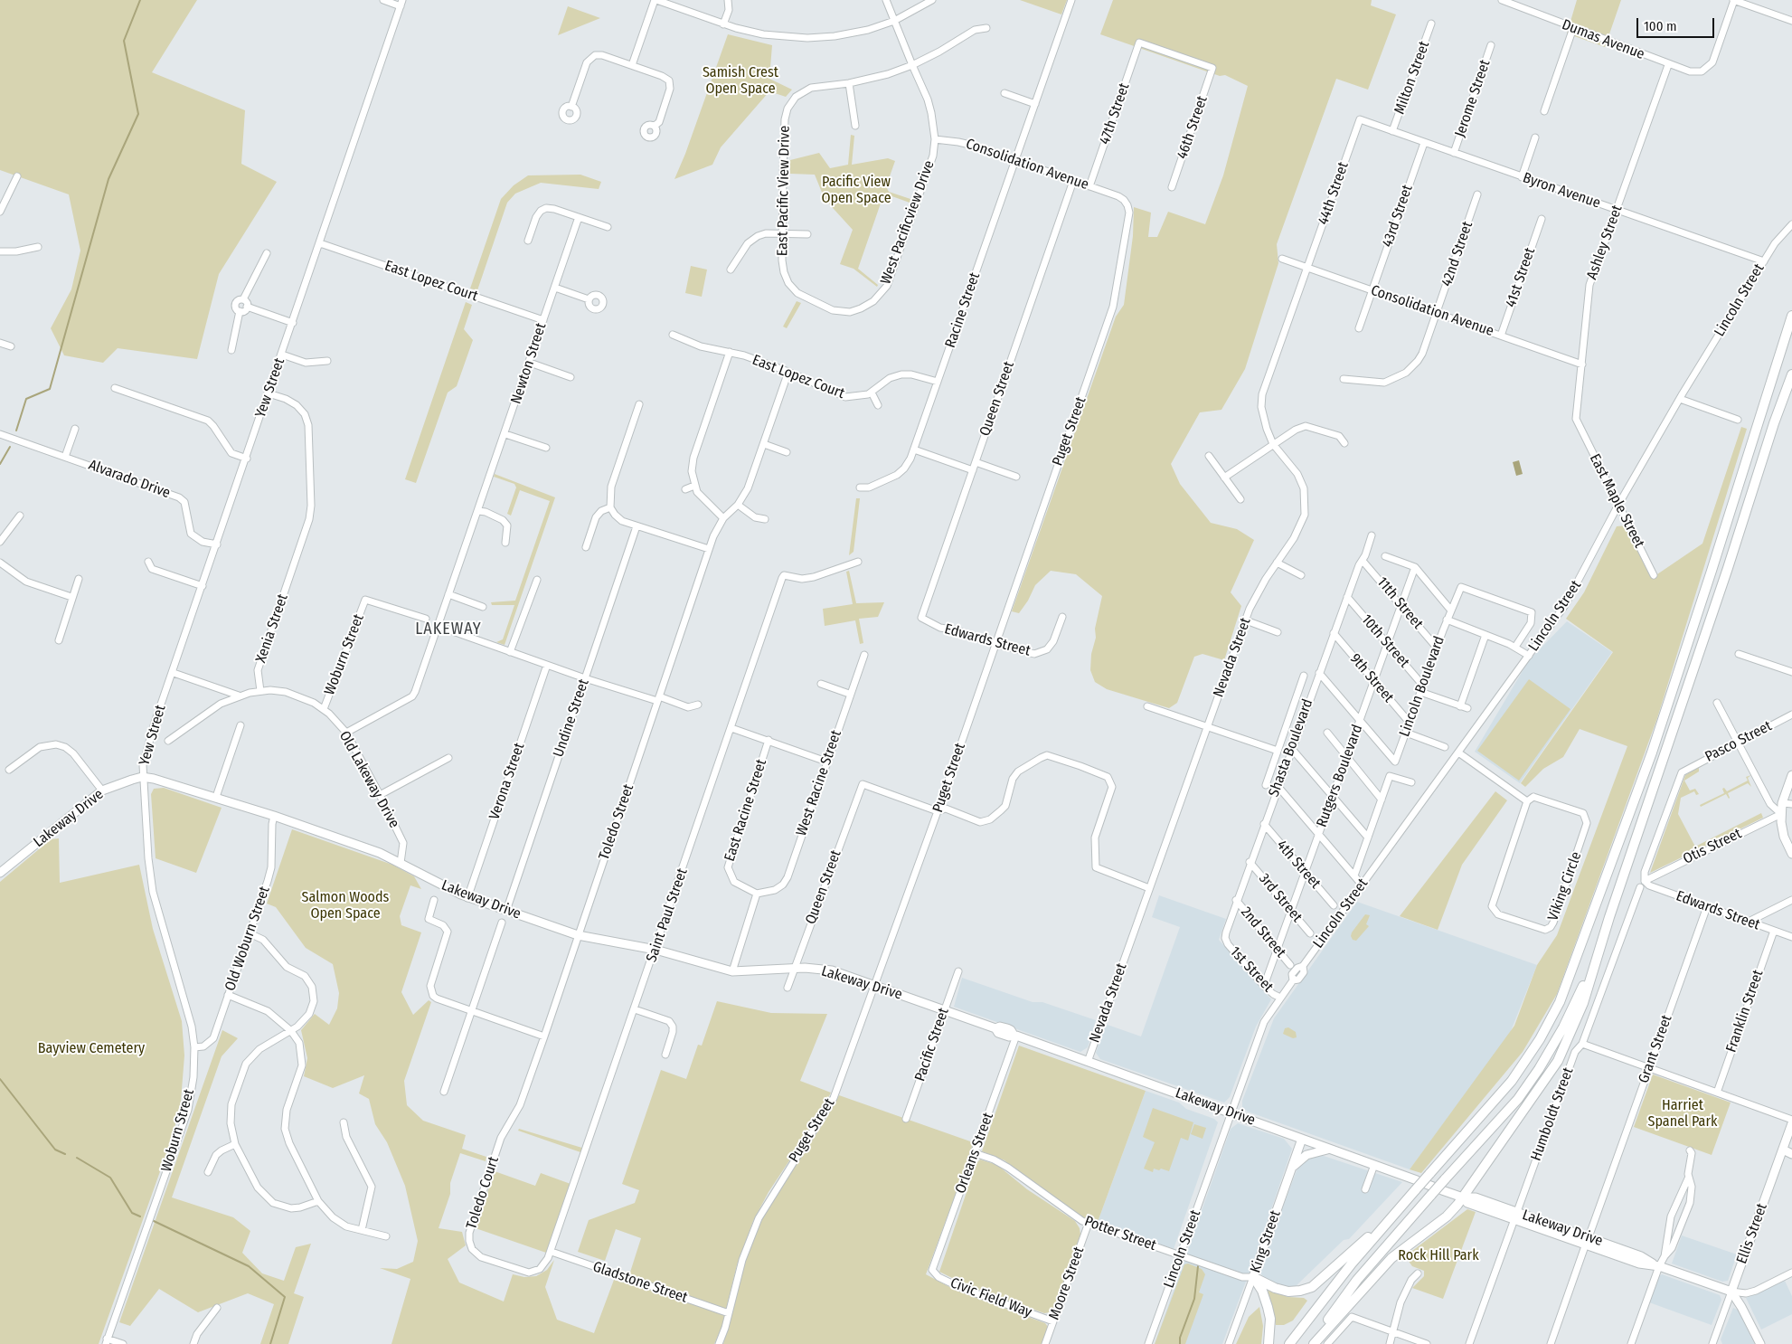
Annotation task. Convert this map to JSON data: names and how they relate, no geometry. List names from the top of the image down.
{
  "streets": {
    "main road": ["Lakeway Drive", "Ellis Street", "King Street"],
    "street": [
      "Dumas Avenue",
      "Milton Street",
      "Jerome Street",
      "47th Street",
      "46th Street",
      "Consolidation Avenue",
      "East Pacific View Drive",
      "Byron Avenue",
      "44th Street",
      "43rd Street",
      "West Pacificview Drive",
      "Ashley Street",
      "42nd Street",
      "41st Street",
      "East Lopez Court",
      "Lincoln Street",
      "Racine Street",
      "Newton Street",
      "Yew Street",
      "Queen Street",
      "Puget Street",
      "Alvarado Drive",
      "East Maple Street",
      "11th Street",
      "Xenia Street",
      "Edwards Street",
      "10th Street",
      "Woburn Street",
      "Nevada Street",
      "9th Street",
      "Lincoln Boulevard",
      "Undine Street",
      "Pasco Street",
      "Shasta Boulevard",
      "Rutgers Boulevard",
      "Old Lakeway Drive",
      "Verona Street",
      "West Racine Street",
      "East Racine Street",
      "Toledo Street",
      "Otis Street",
      "4th Street",
      "Viking Circle",
      "3rd Street",
      "Saint Paul Street",
      "2nd Street",
      "Old Woburn Street",
      "1st Street",
      "Franklin Street",
      "Pacific Street",
      "Grant Street",
      "Humboldt Street",
      "Orleans Street",
      "Toledo Court",
      "Potter Street",
      "Gladstone Street",
      "Moore Street",
      "Civic Field Way"
    ]
  },
  "crossings": [
    ["Dumas Avenue", "Ashley Street"],
    ["Milton Street", "Byron Avenue"],
    ["Jerome Street", "Byron Avenue"],
    ["47th Street", "46th Street"],
    ["47th Street", "Consolidation Avenue"],
    ["Consolidation Avenue", "44th Street"],
    ["Consolidation Avenue", "43rd Street"],
    ["Consolidation Avenue", "West Pacificview Drive"],
    ["Consolidation Avenue", "Ashley Street"],
    ["Consolidation Avenue", "42nd Street"],
    ["Consolidation Avenue", "41st Street"],
    ["Consolidation Avenue", "Racine Street"],
    ["Consolidation Avenue", "Queen Street"],
    ["Consolidation Avenue", "Puget Street"],
    ["Consolidation Avenue", "Nevada Street"],
    ["East Pacific View Drive", "West Pacificview Drive"],
    ["Byron Avenue", "44th Street"],
    ["Byron Avenue", "43rd Street"],
    ["Byron Avenue", "Ashley Street"],
    ["Byron Avenue", "Lincoln Street"],
    ["44th Street", "Nevada Street"],
    ["Ashley Street", "East Maple Street"],
    ["East Lopez Court", "Racine Street"],
    ["East Lopez Court", "Newton Street"],
    ["East Lopez Court", "Yew Street"],
    ["Lincoln Street", "East Maple Street"],
    ["Lincoln Street", "Lakeway Drive"],
    ["Lincoln Street", "1st Street"],
    ["Lincoln Street", "Potter Street"],
    ["Newton Street", "Old Lakeway Drive"],
    ["Yew Street", "Alvarado Drive"],
    ["Yew Street", "Xenia Street"],
    ["Yew Street", "Woburn Street"],
    ["Yew Street", "Lakeway Drive"],
    ["Queen Street", "Puget Street"],
    ["Queen Street", "Edwards Street"],
    ["Queen Street", "Lakeway Drive"],
    ["Puget Street", "Edwards Street"],
    ["Puget Street", "Lakeway Drive"],
    ["Puget Street", "Gladstone Street"],
    ["11th Street", "Lincoln Boulevard"],
    ["11th Street", "Shasta Boulevard"],
    ["11th Street", "Rutgers Boulevard"],
    ["Xenia Street", "Old Lakeway Drive"],
    ["Edwards Street", "Pasco Street"],
    ["Edwards Street", "Otis Street"],
    ["Edwards Street", "Franklin Street"],
    ["10th Street", "Lincoln Boulevard"],
    ["10th Street", "Shasta Boulevard"],
    ["10th Street", "Rutgers Boulevard"],
    ["Woburn Street", "Old Lakeway Drive"],
    ["Woburn Street", "Lakeway Drive"],
    ["Woburn Street", "Old Woburn Street"],
    ["Nevada Street", "Lakeway Drive"],
    ["9th Street", "Lincoln Boulevard"],
    ["9th Street", "Shasta Boulevard"],
    ["9th Street", "Rutgers Boulevard"],
    ["Lincoln Boulevard", "Rutgers Boulevard"],
    ["Undine Street", "Lakeway Drive"],
    ["Pasco Street", "Otis Street"],
    ["Shasta Boulevard", "4th Street"],
    ["Shasta Boulevard", "3rd Street"],
    ["Shasta Boulevard", "2nd Street"],
    ["Shasta Boulevard", "1st Street"],
    ["Rutgers Boulevard", "4th Street"],
    ["Rutgers Boulevard", "3rd Street"],
    ["Rutgers Boulevard", "2nd Street"],
    ["Rutgers Boulevard", "1st Street"],
    ["Old Lakeway Drive", "Lakeway Drive"],
    ["Verona Street", "Lakeway Drive"],
    ["West Racine Street", "East Racine Street"],
    ["Lakeway Drive", "Toledo Street"],
    ["Lakeway Drive", "Saint Paul Street"],
    ["Lakeway Drive", "Old Woburn Street"],
    ["Lakeway Drive", "Pacific Street"],
    ["Lakeway Drive", "Grant Street"],
    ["Lakeway Drive", "Humboldt Street"],
    ["Lakeway Drive", "Orleans Street"],
    ["Lakeway Drive", "Ellis Street"],
    ["Lakeway Drive", "King Street"],
    ["Toledo Street", "Toledo Court"],
    ["Saint Paul Street", "Toledo Court"],
    ["Saint Paul Street", "Gladstone Street"],
    ["Orleans Street", "Potter Street"],
    ["Orleans Street", "Civic Field Way"],
    ["Toledo Court", "Gladstone Street"],
    ["Potter Street", "King Street"],
    ["Potter Street", "Moore Street"],
    ["Moore Street", "Civic Field Way"]
  ],
  "districts": ["LAKEWAY"],
  "parks": [
    "Samish Crest Open Space",
    "Pacific View Open Space",
    "Salmon Woods Open Space",
    "Bayview Cemetery",
    "Harriet Spanel Park",
    "Rock Hill Park"
  ],
  "scale_bar": "100 m"
}
